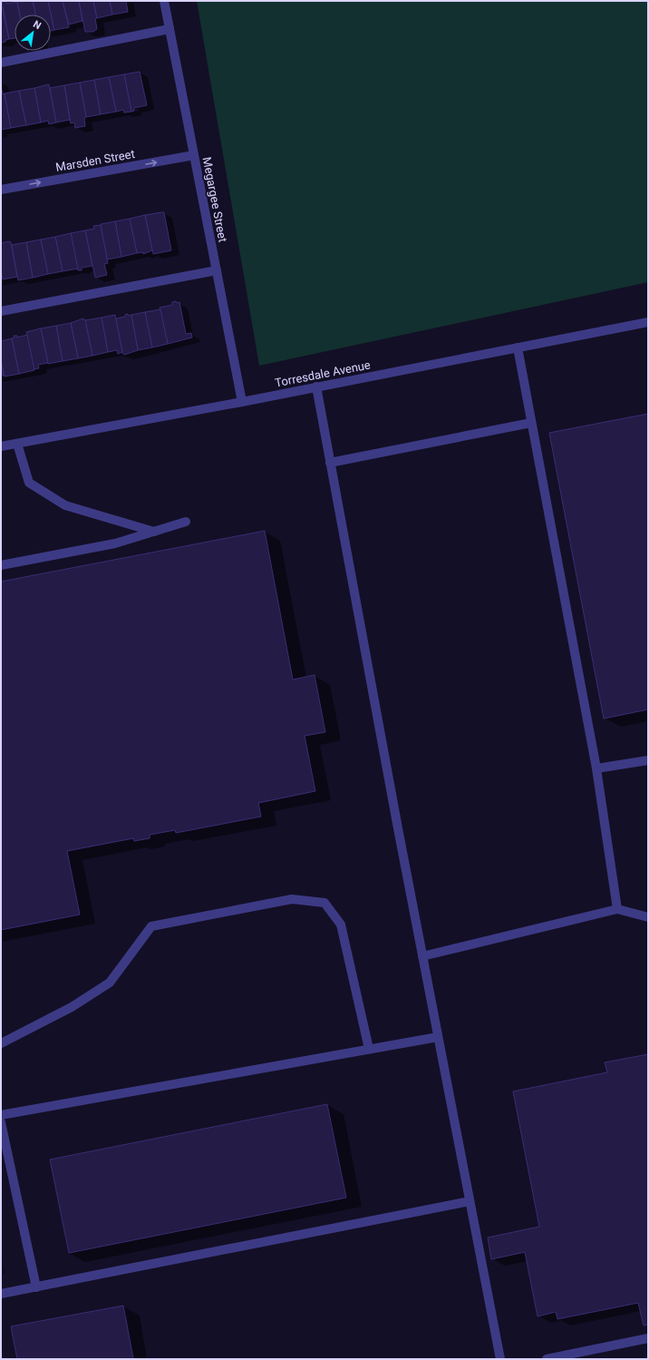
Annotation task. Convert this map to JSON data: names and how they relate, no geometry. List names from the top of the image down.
{
  "streets": {
    "street": ["Marsden Street", "Megargee Street", "Torresdale Avenue"]
  },
  "crossings": [
    ["Marsden Street", "Megargee Street"],
    ["Megargee Street", "Torresdale Avenue"]
  ],
  "one_way": ["Marsden Street"],
  "north": "top right"
}
